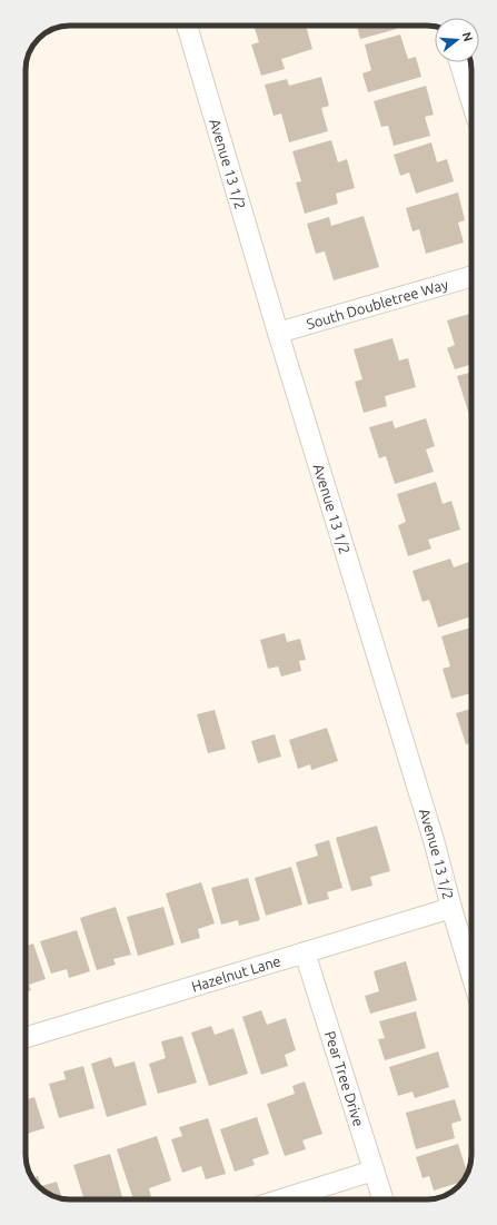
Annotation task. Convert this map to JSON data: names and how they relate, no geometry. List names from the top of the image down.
{
  "streets": {
    "street": [
      "Avenue 13 1/2",
      "South Doubletree Way",
      "Hazelnut Lane",
      "Pear Tree Drive"
    ]
  },
  "crossings": [
    ["Avenue 13 1/2", "South Doubletree Way"],
    ["Avenue 13 1/2", "Hazelnut Lane"],
    ["Hazelnut Lane", "Pear Tree Drive"]
  ],
  "north": "right"
}
